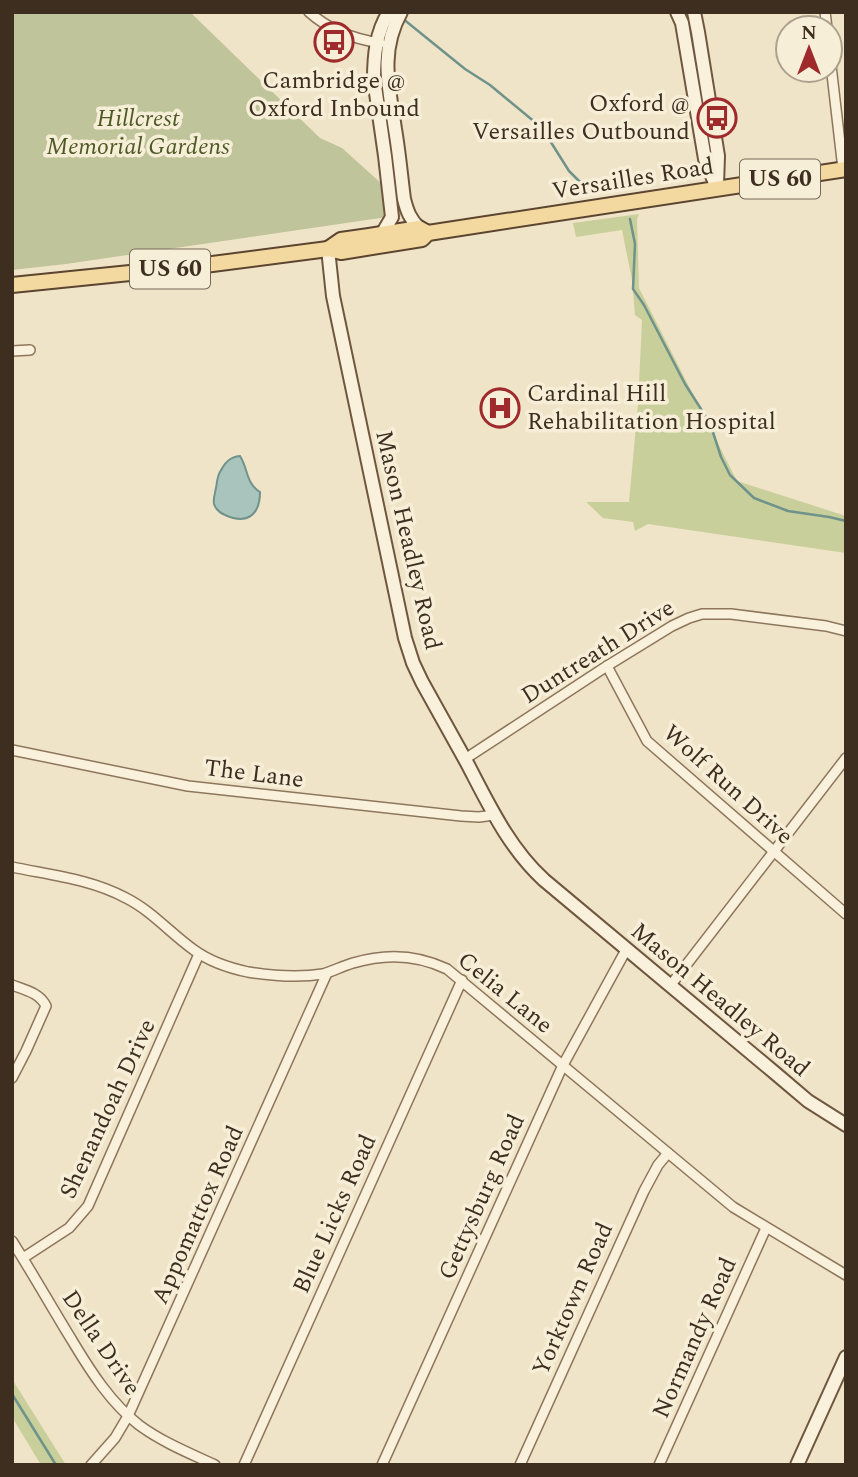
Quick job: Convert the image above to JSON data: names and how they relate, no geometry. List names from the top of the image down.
{
  "streets": {
    "main road": ["Versailles Road", "US 60", "Mason Headley Road"],
    "street": [
      "Duntreath Drive",
      "The Lane",
      "Wolf Run Drive",
      "Celia Lane",
      "Shenandoah Drive",
      "Gettysburg Road",
      "Blue Licks Road",
      "Appomattox Road",
      "Yorktown Road",
      "Normandy Road",
      "Della Drive"
    ]
  },
  "crossings": [
    ["Versailles Road", "Mason Headley Road"],
    ["Mason Headley Road", "Duntreath Drive"],
    ["Mason Headley Road", "The Lane"],
    ["Mason Headley Road", "Gettysburg Road"],
    ["Duntreath Drive", "Wolf Run Drive"],
    ["Celia Lane", "Shenandoah Drive"],
    ["Celia Lane", "Gettysburg Road"],
    ["Celia Lane", "Blue Licks Road"],
    ["Celia Lane", "Appomattox Road"],
    ["Celia Lane", "Yorktown Road"],
    ["Celia Lane", "Normandy Road"],
    ["Shenandoah Drive", "Della Drive"],
    ["Appomattox Road", "Della Drive"]
  ],
  "parks": ["Hillcrest Memorial Gardens"],
  "places": {
    "bus stop": ["Cambridge @ Oxford Inbound", "Oxford @ Versailles Outbound"],
    "hospital": ["Cardinal Hill Rehabilitation Hospital"]
  },
  "north": "top"
}
